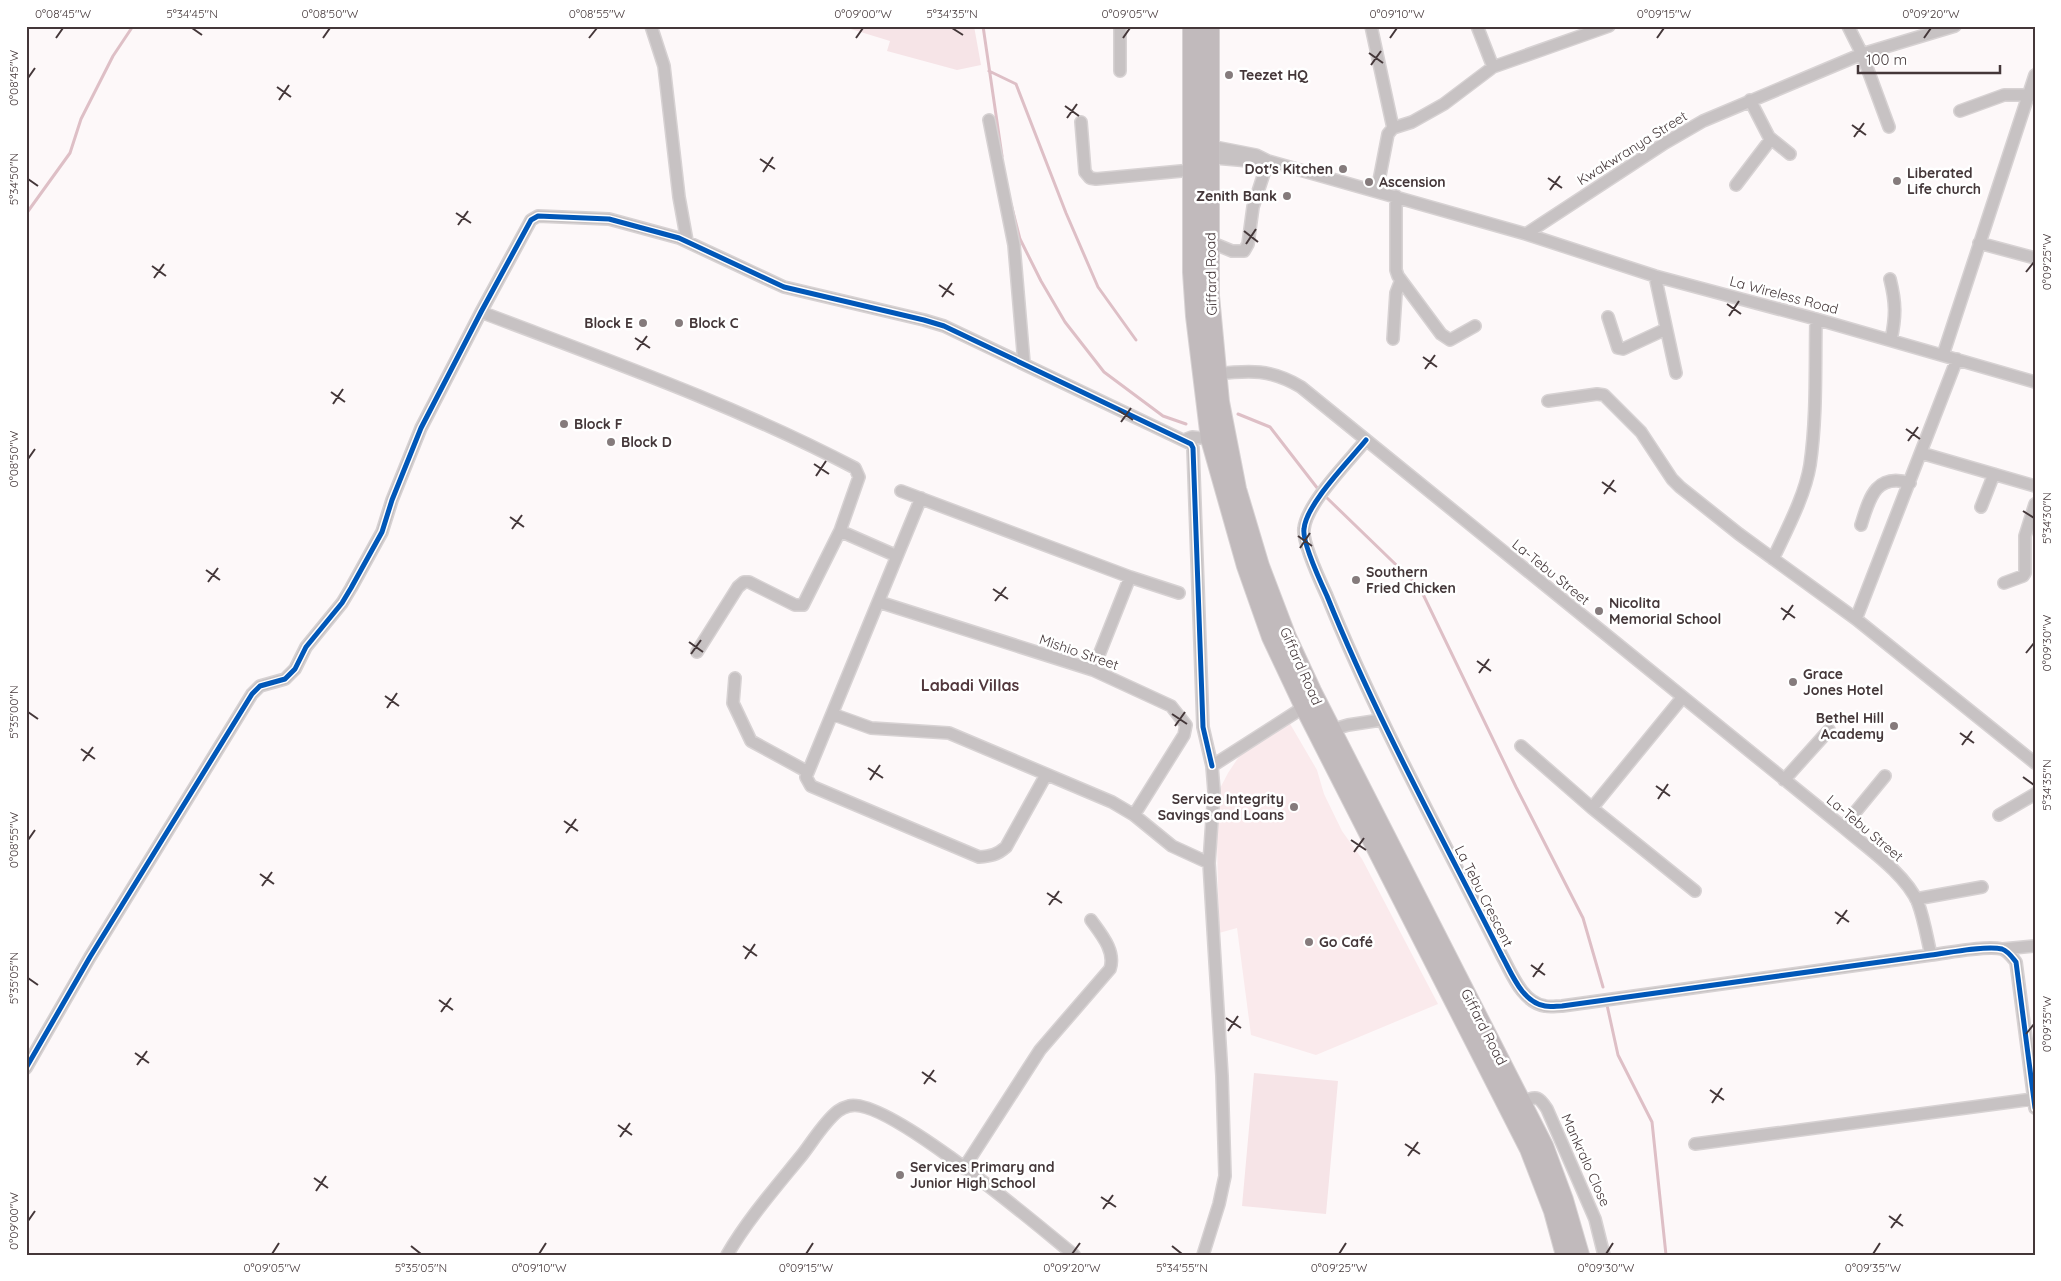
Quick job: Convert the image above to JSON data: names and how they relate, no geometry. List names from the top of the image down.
{
  "streets": {
    "main road": ["Giffard Road"],
    "street": [
      "Kwakwranya Street",
      "La Wireless Road",
      "La-Tebu Street",
      "Mishio Street",
      "La Tebu Crescent",
      "Mankralo Close"
    ]
  },
  "crossings": [
    ["Kwakwranya Street", "La Wireless Road"],
    ["Giffard Road", "La-Tebu Street"],
    ["Giffard Road", "Mankralo Close"],
    ["La-Tebu Street", "La Tebu Crescent"]
  ],
  "districts": ["Labadi Villas"],
  "places": [
    "Teezet HQ",
    "Dot's Kitchen",
    "Liberated Life church",
    "Ascension",
    "Zenith Bank",
    "Block E",
    "Block C",
    "Block F",
    "Block D",
    "Southern Fried Chicken",
    "Nicolita Memorial School",
    "Grace Jones Hotel",
    "Bethel Hill Academy",
    "Service Integrity Savings and Loans",
    "Go Café",
    "Services Primary and Junior High School"
  ],
  "scale_bar": "100 m",
  "coordinates": [
    "0°08'45\"W",
    "5°34'45\"N",
    "0°08'50\"W",
    "0°08'55\"W",
    "0°09'00\"W",
    "5°34'35\"N",
    "0°09'05\"W",
    "0°09'10\"W",
    "0°09'15\"W",
    "0°09'20\"W",
    "5°34'50\"N",
    "0°09'25\"W",
    "5°34'30\"N",
    "0°09'30\"W",
    "5°35'00\"N",
    "5°35'05\"N",
    "0°09'35\"W",
    "5°34'55\"N"
  ]
}
